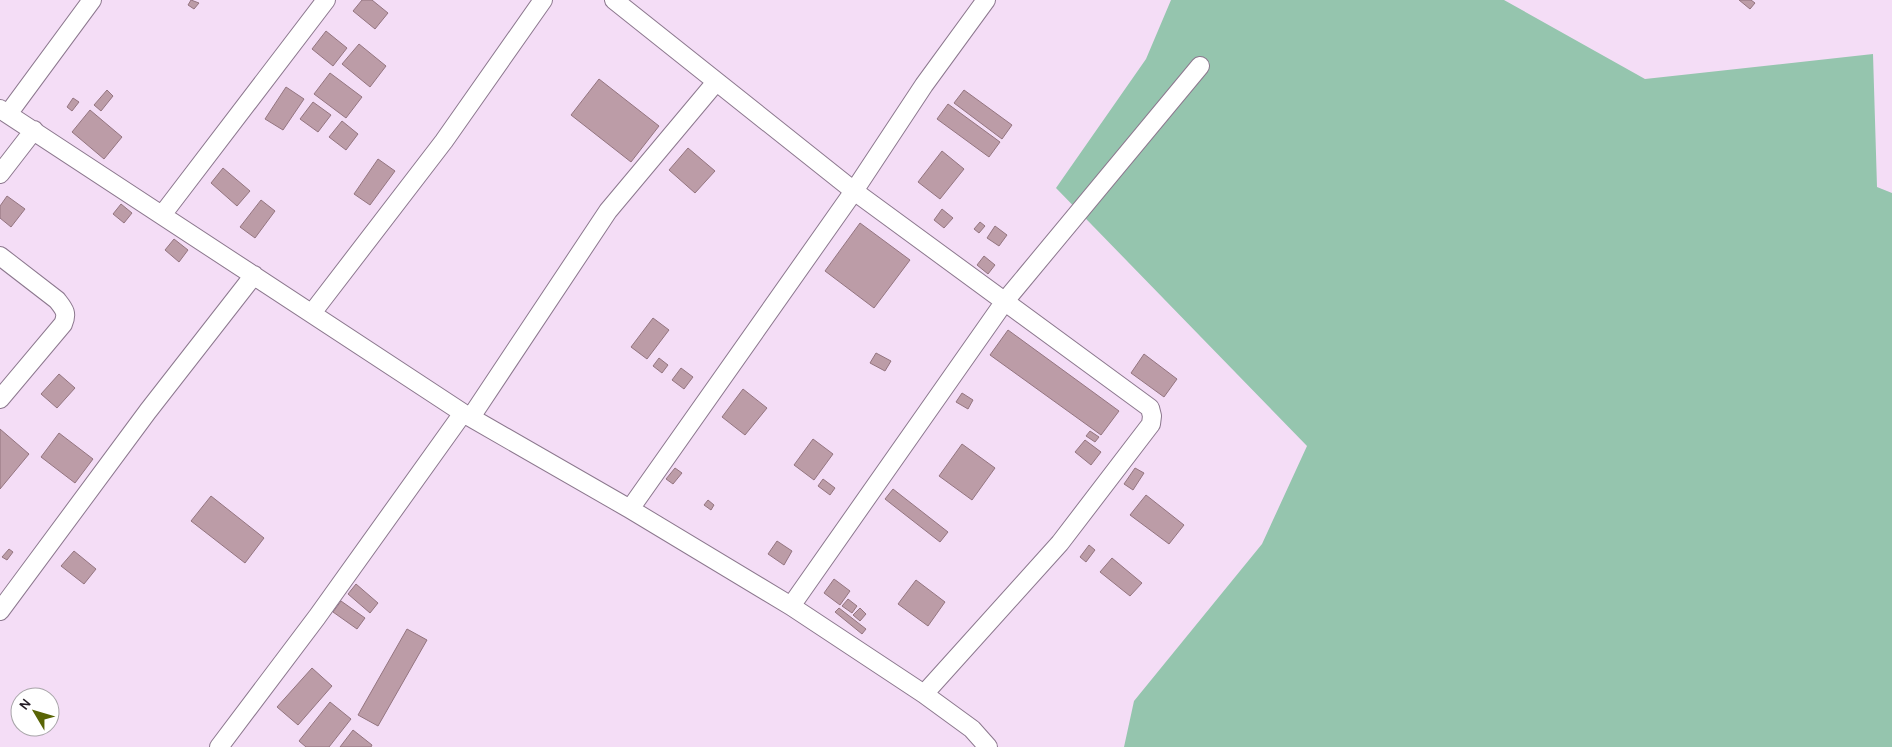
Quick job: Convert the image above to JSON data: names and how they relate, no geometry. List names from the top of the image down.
{
  "north": "top left"
}
